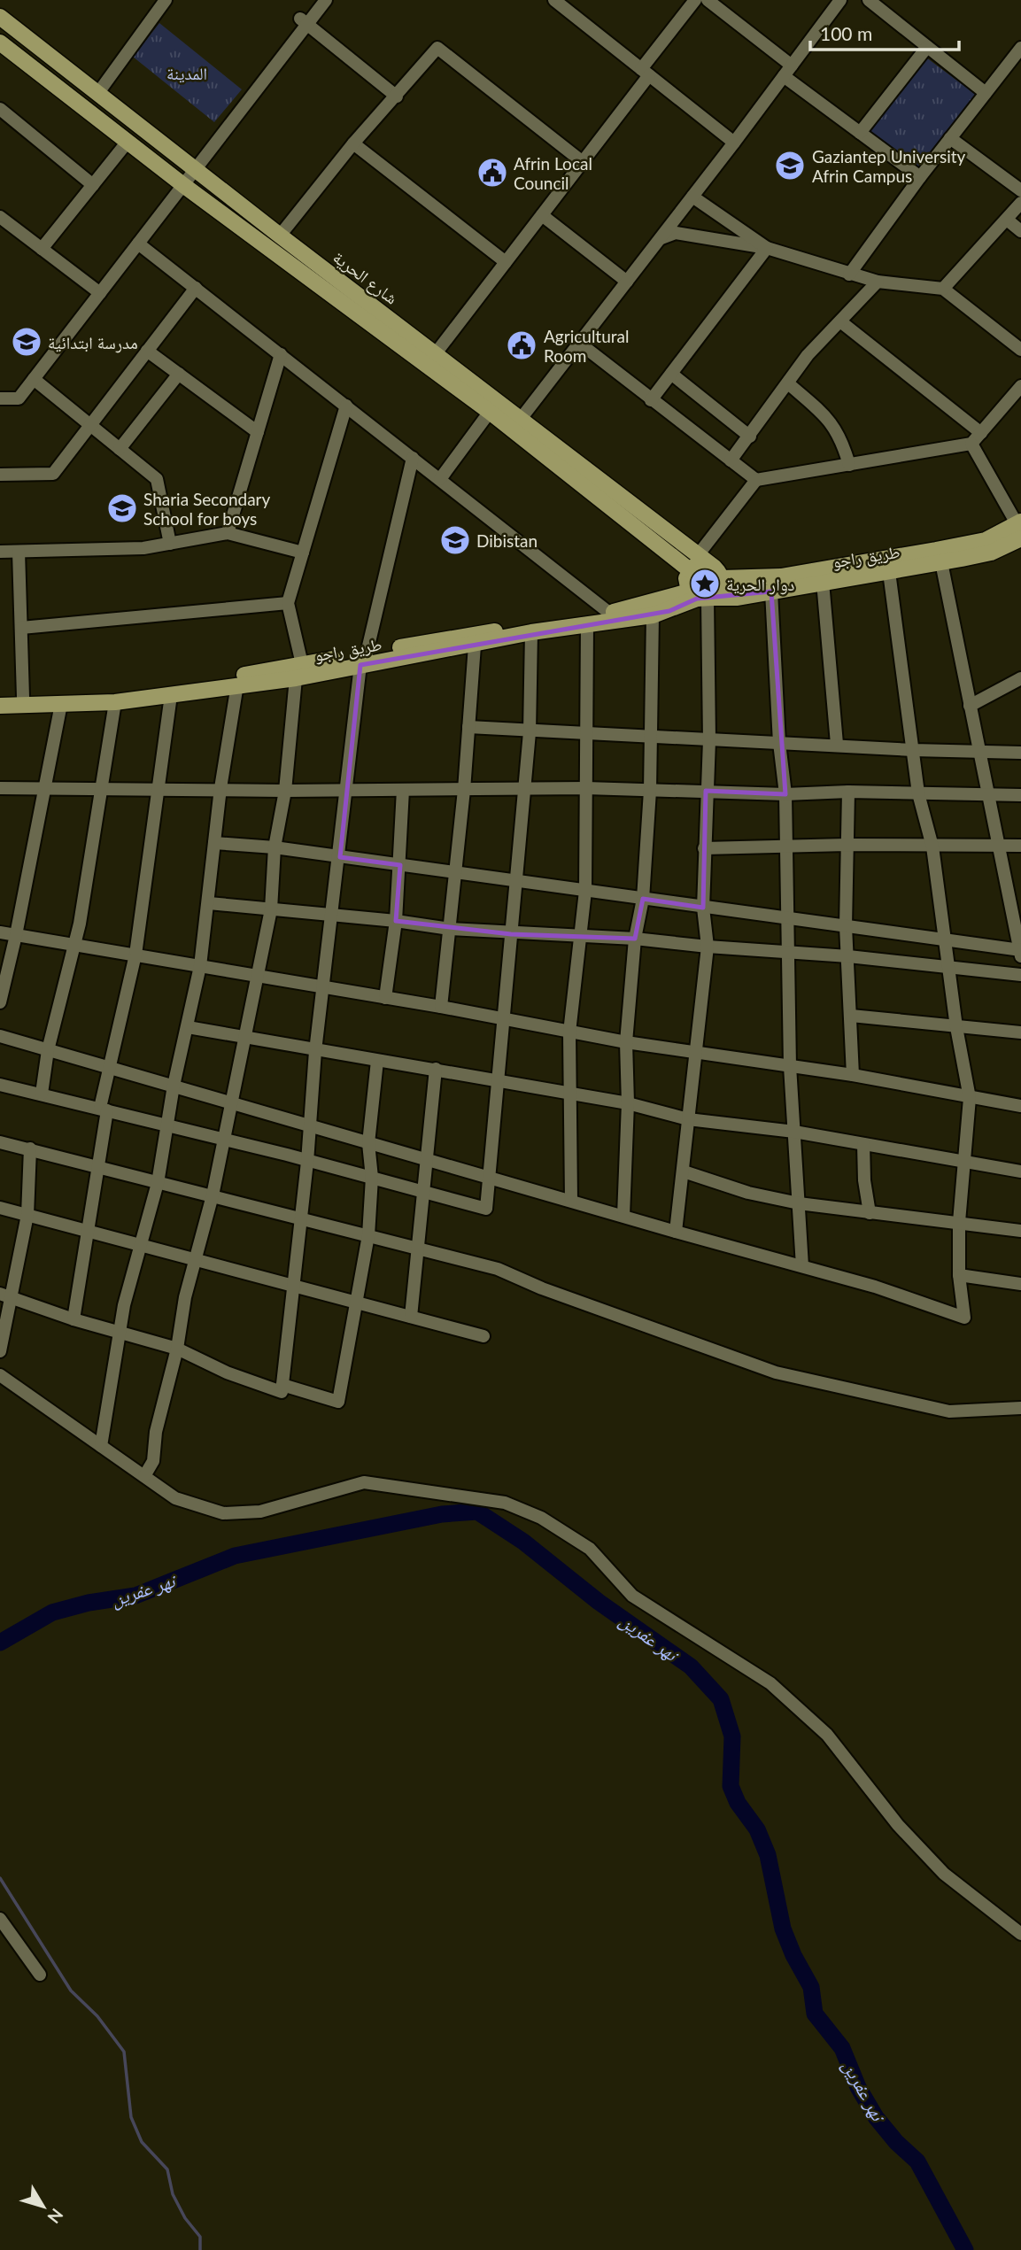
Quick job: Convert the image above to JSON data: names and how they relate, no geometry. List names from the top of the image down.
{
  "streets": {
    "main road": ["شارع الحرية", "طريق راجو"]
  },
  "crossings": [
    ["شارع الحرية", "طريق راجو"]
  ],
  "water": ["نهر عفرين"],
  "parks": ["المدينة"],
  "places": {
    "school or university": [
      "Gaziantep University Afrin Campus",
      "مدرسة ابتدائية",
      "Sharia Secondary School for boys",
      "Dibistan"
    ],
    "public building": ["Afrin Local Council", "Agricultural Room"],
    "place": ["دوار الحرية"]
  },
  "scale_bar": "100 m",
  "north": "bottom right"
}
